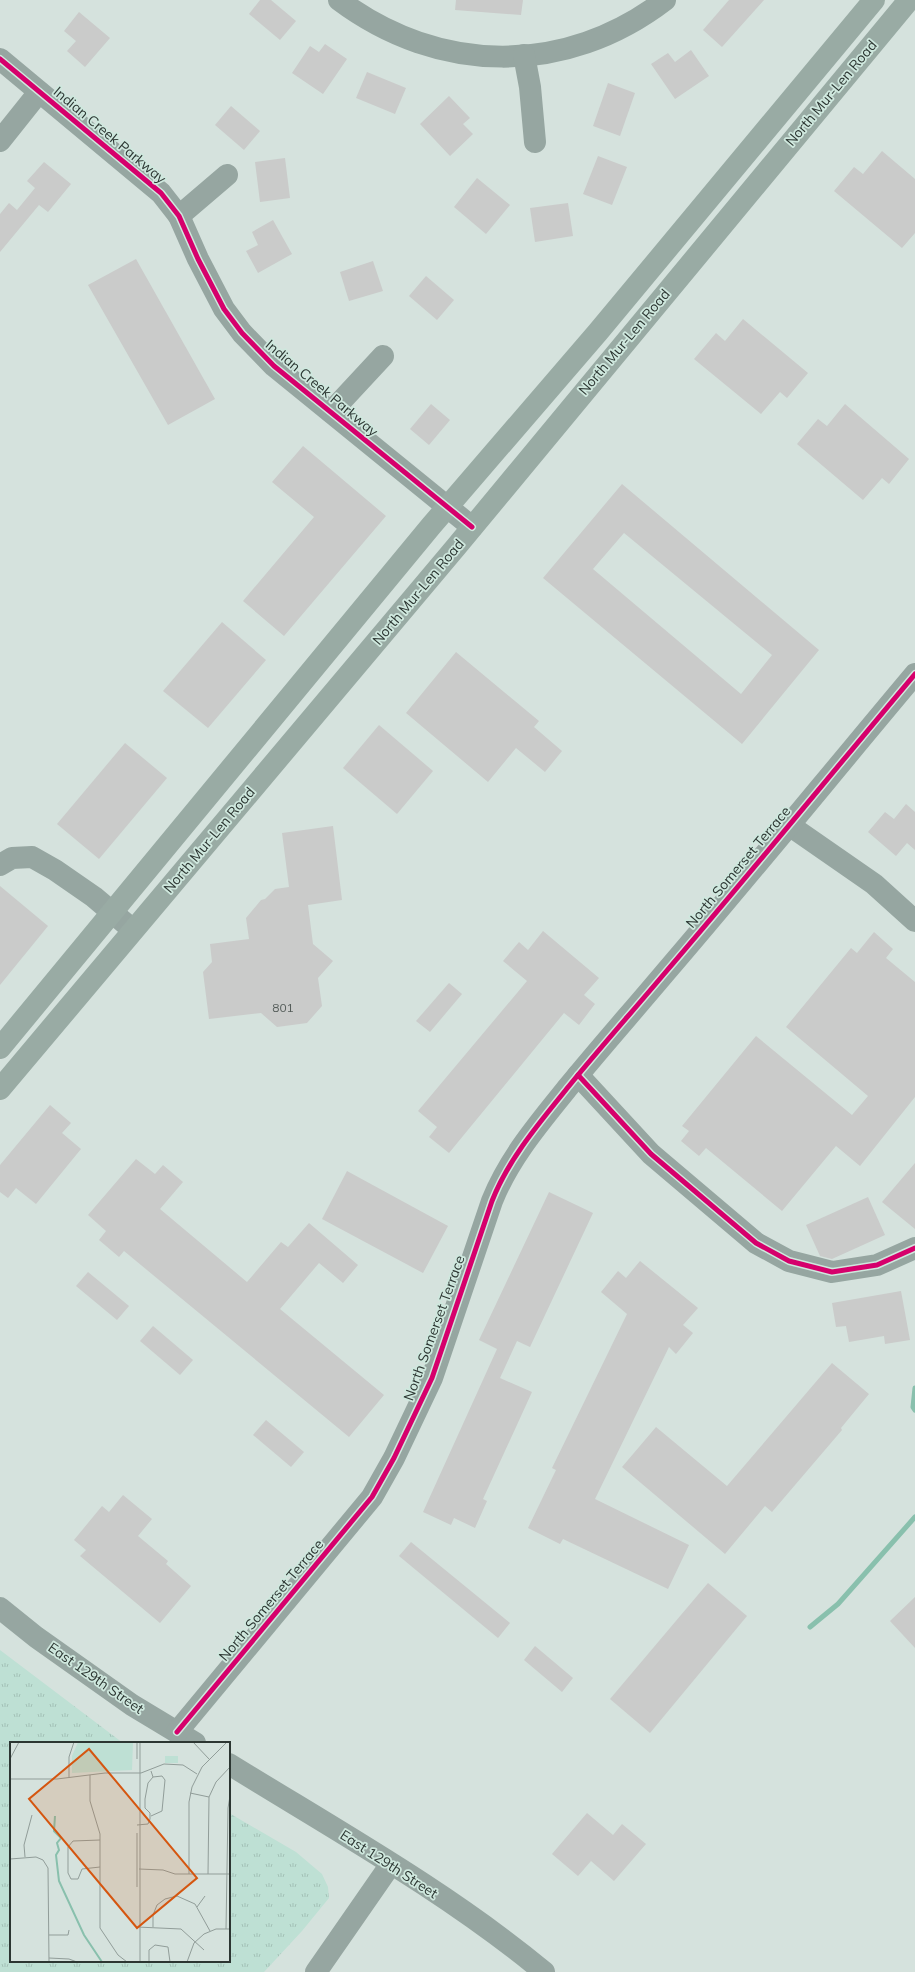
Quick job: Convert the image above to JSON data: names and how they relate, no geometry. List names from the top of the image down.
{
  "streets": {
    "main road": ["North Mur-Len Road"],
    "street": ["Indian Creek Parkway", "North Somerset Terrace", "East 129th Street"]
  },
  "crossings": [
    ["North Mur-Len Road", "Indian Creek Parkway"],
    ["North Somerset Terrace", "East 129th Street"]
  ],
  "house_numbers": ["801"]
}
